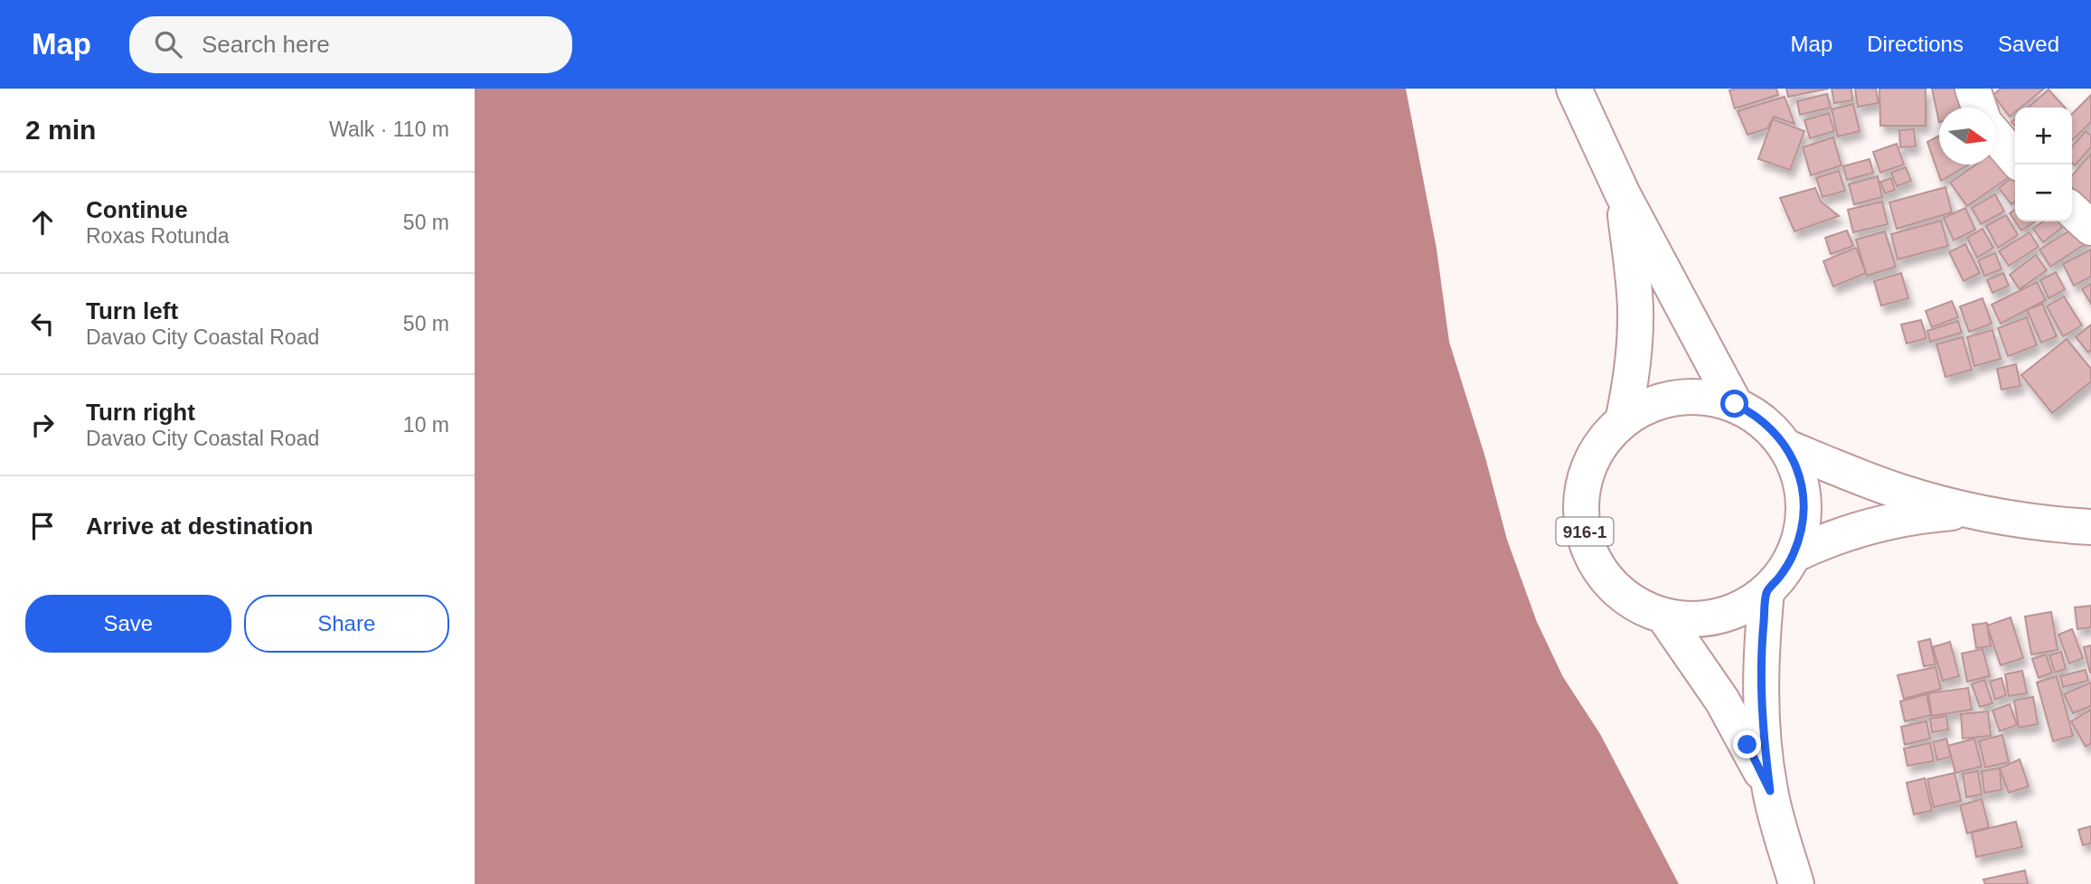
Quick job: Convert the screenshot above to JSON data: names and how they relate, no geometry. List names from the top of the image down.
{
  "streets": {
    "main road": ["916-1"]
  },
  "north": "right",
  "page": {
    "header": "Map",
    "search": "Search here",
    "nav": ["Map", "Directions", "Saved"],
    "heading": ["2 min", "Walk · 110 m"],
    "map_buttons": ["+", "−"],
    "list": [
      ["Continue", "Roxas Rotunda", "50 m"],
      ["Turn left", "Davao City Coastal Road", "50 m"],
      ["Turn right", "Davao City Coastal Road", "10 m"],
      "Arrive at destination"
    ],
    "buttons": ["Save", "Share"]
  }
}
